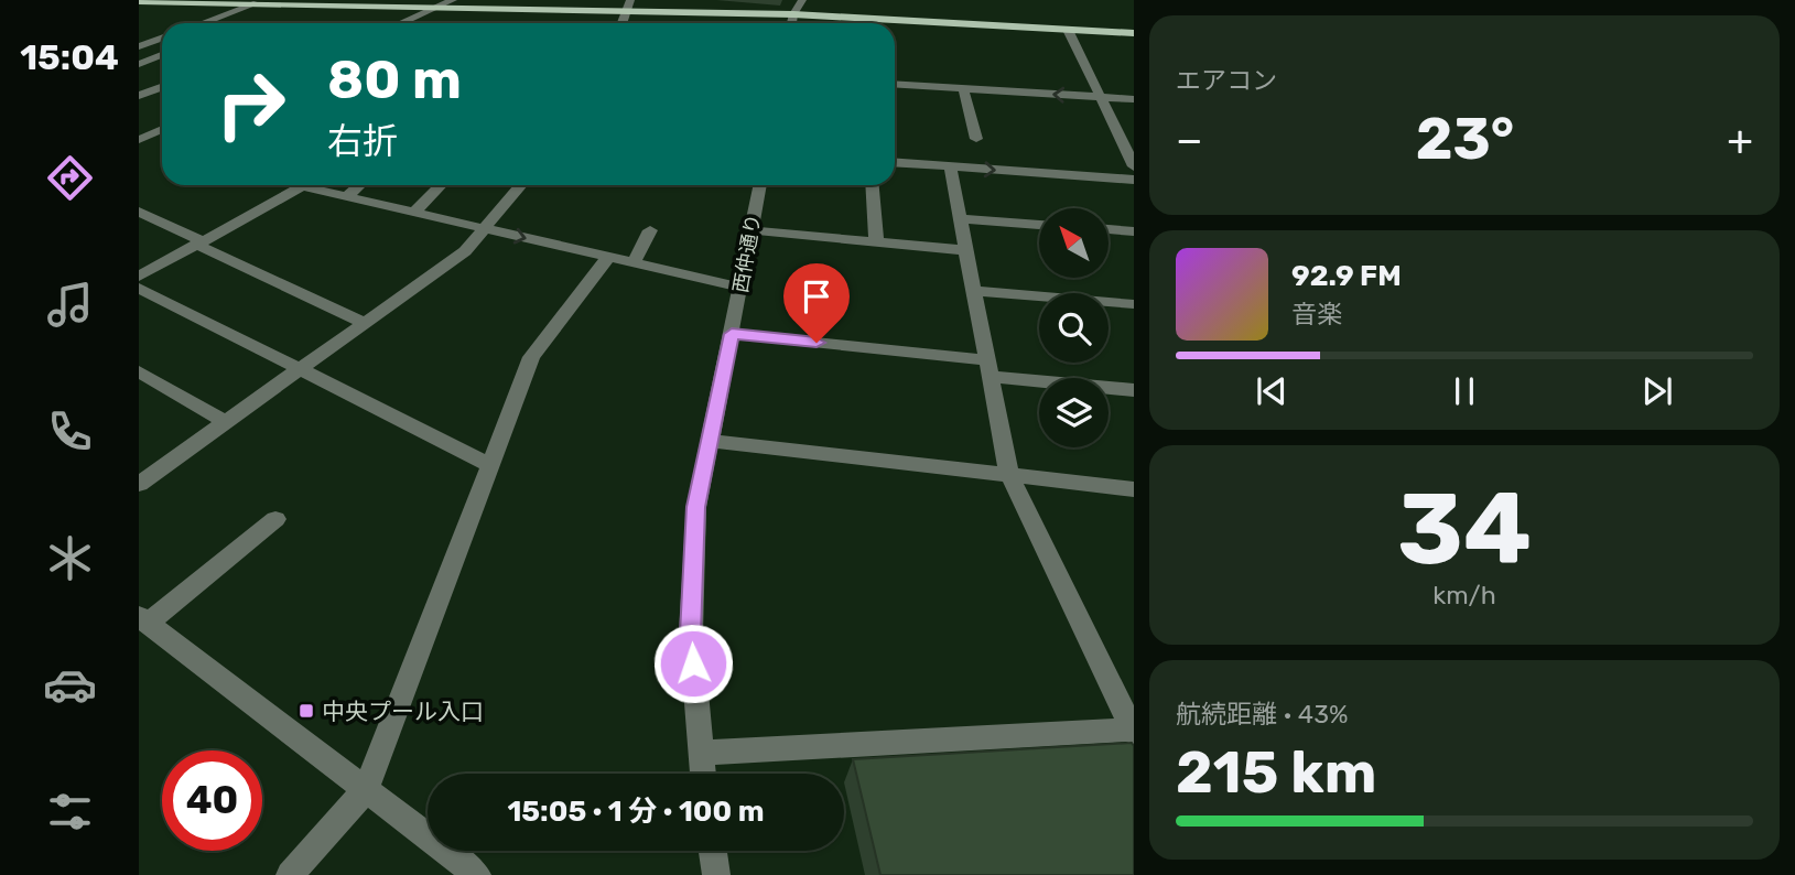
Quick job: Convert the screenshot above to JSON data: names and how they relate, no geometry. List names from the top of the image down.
{
  "streets": {
    "street": ["西仲通り"]
  },
  "places": {
    "transit": ["中央プール入口"]
  },
  "north": "top left",
  "page": {
    "tabs": "15:04",
    "tile": [
      "エアコン",
      ["34", "km/h"],
      ["航続距離 · 43%", "215 km"]
    ],
    "turn": ["80 m", "右折"],
    "heat": ["−", "23°", "+"],
    "song": ["92.9 FM", "音楽"],
    "limit": "40",
    "trip": "15:05 · 1 分 · 100 m"
  }
}
